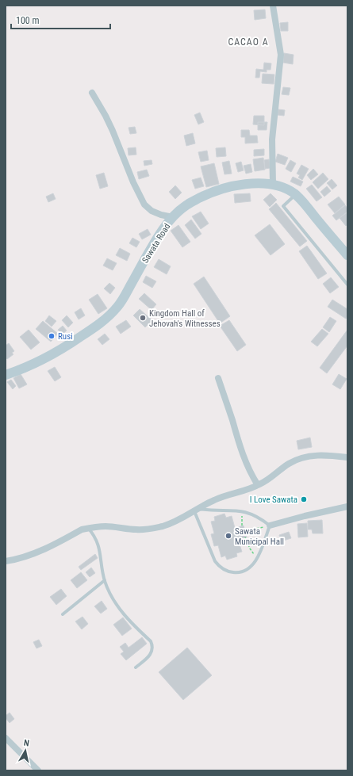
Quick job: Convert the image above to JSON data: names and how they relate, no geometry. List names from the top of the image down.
{
  "streets": {
    "main road": ["Sawata Road"]
  },
  "districts": ["CACAO A"],
  "places": [
    "Kingdom Hall of Jehovah's Witnesses",
    "Rusi",
    "I Love Sawata",
    "Sawata Municipal Hall"
  ],
  "scale_bar": "100 m",
  "north": "top"
}
